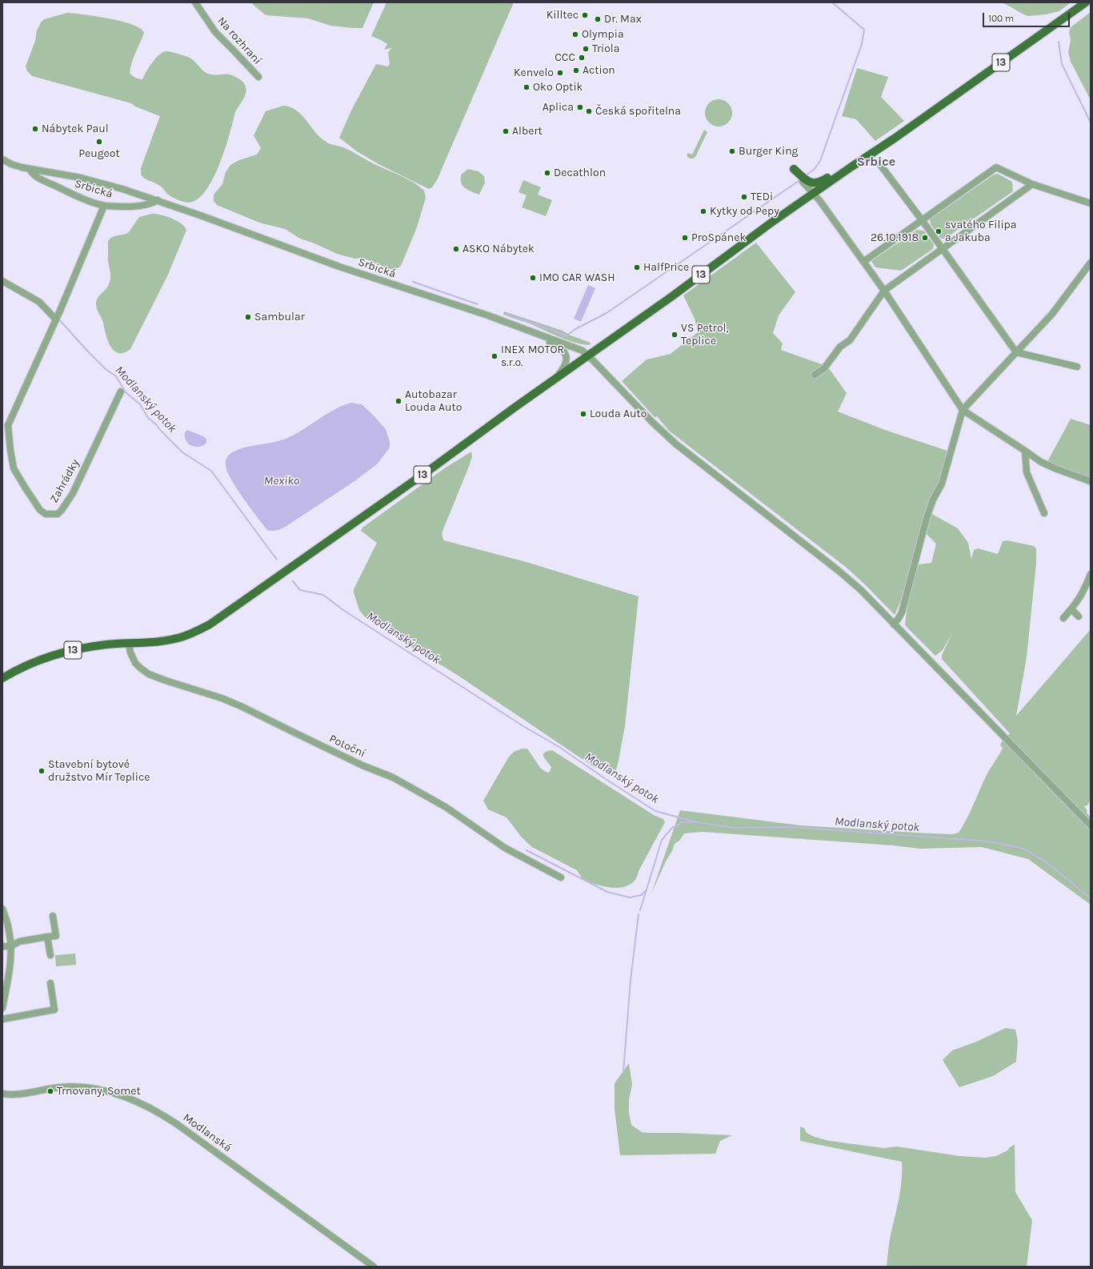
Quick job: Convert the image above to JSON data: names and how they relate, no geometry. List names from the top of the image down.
{
  "streets": {
    "main road": ["13"],
    "street": [
      "Na rozhraní",
      "Srbická",
      "Zahrádky",
      "Potoční",
      "Modlanská"
    ]
  },
  "crossings": [
    ["13", "Srbická"],
    ["13", "Potoční"],
    ["Srbická", "Zahrádky"]
  ],
  "districts": ["Srbice"],
  "water": ["Modlanský potok", "Mexiko"],
  "places": [
    "Killtec",
    "Dr. Max",
    "Olympia",
    "Triola",
    "CCC",
    "Action",
    "Kenvelo",
    "Oko Optik",
    "Aplica",
    "Česká spořitelna",
    "Nábytek Paul",
    "Albert",
    "Peugeot",
    "Burger King",
    "Decathlon",
    "TEDi",
    "Kytky od Pepy",
    "svatého Filipa a Jakuba",
    "ProSpánek",
    "26.10.1918",
    "ASKO Nábytek",
    "HalfPrice",
    "IMO CAR WASH",
    "Sambular",
    "VS Petrol, Teplice",
    "INEX MOTOR s.r.o.",
    "Autobazar Louda Auto",
    "Louda Auto",
    "Stavební bytové družstvo Mír Teplice",
    "Trnovany, Somet"
  ],
  "scale_bar": "100 m"
}
